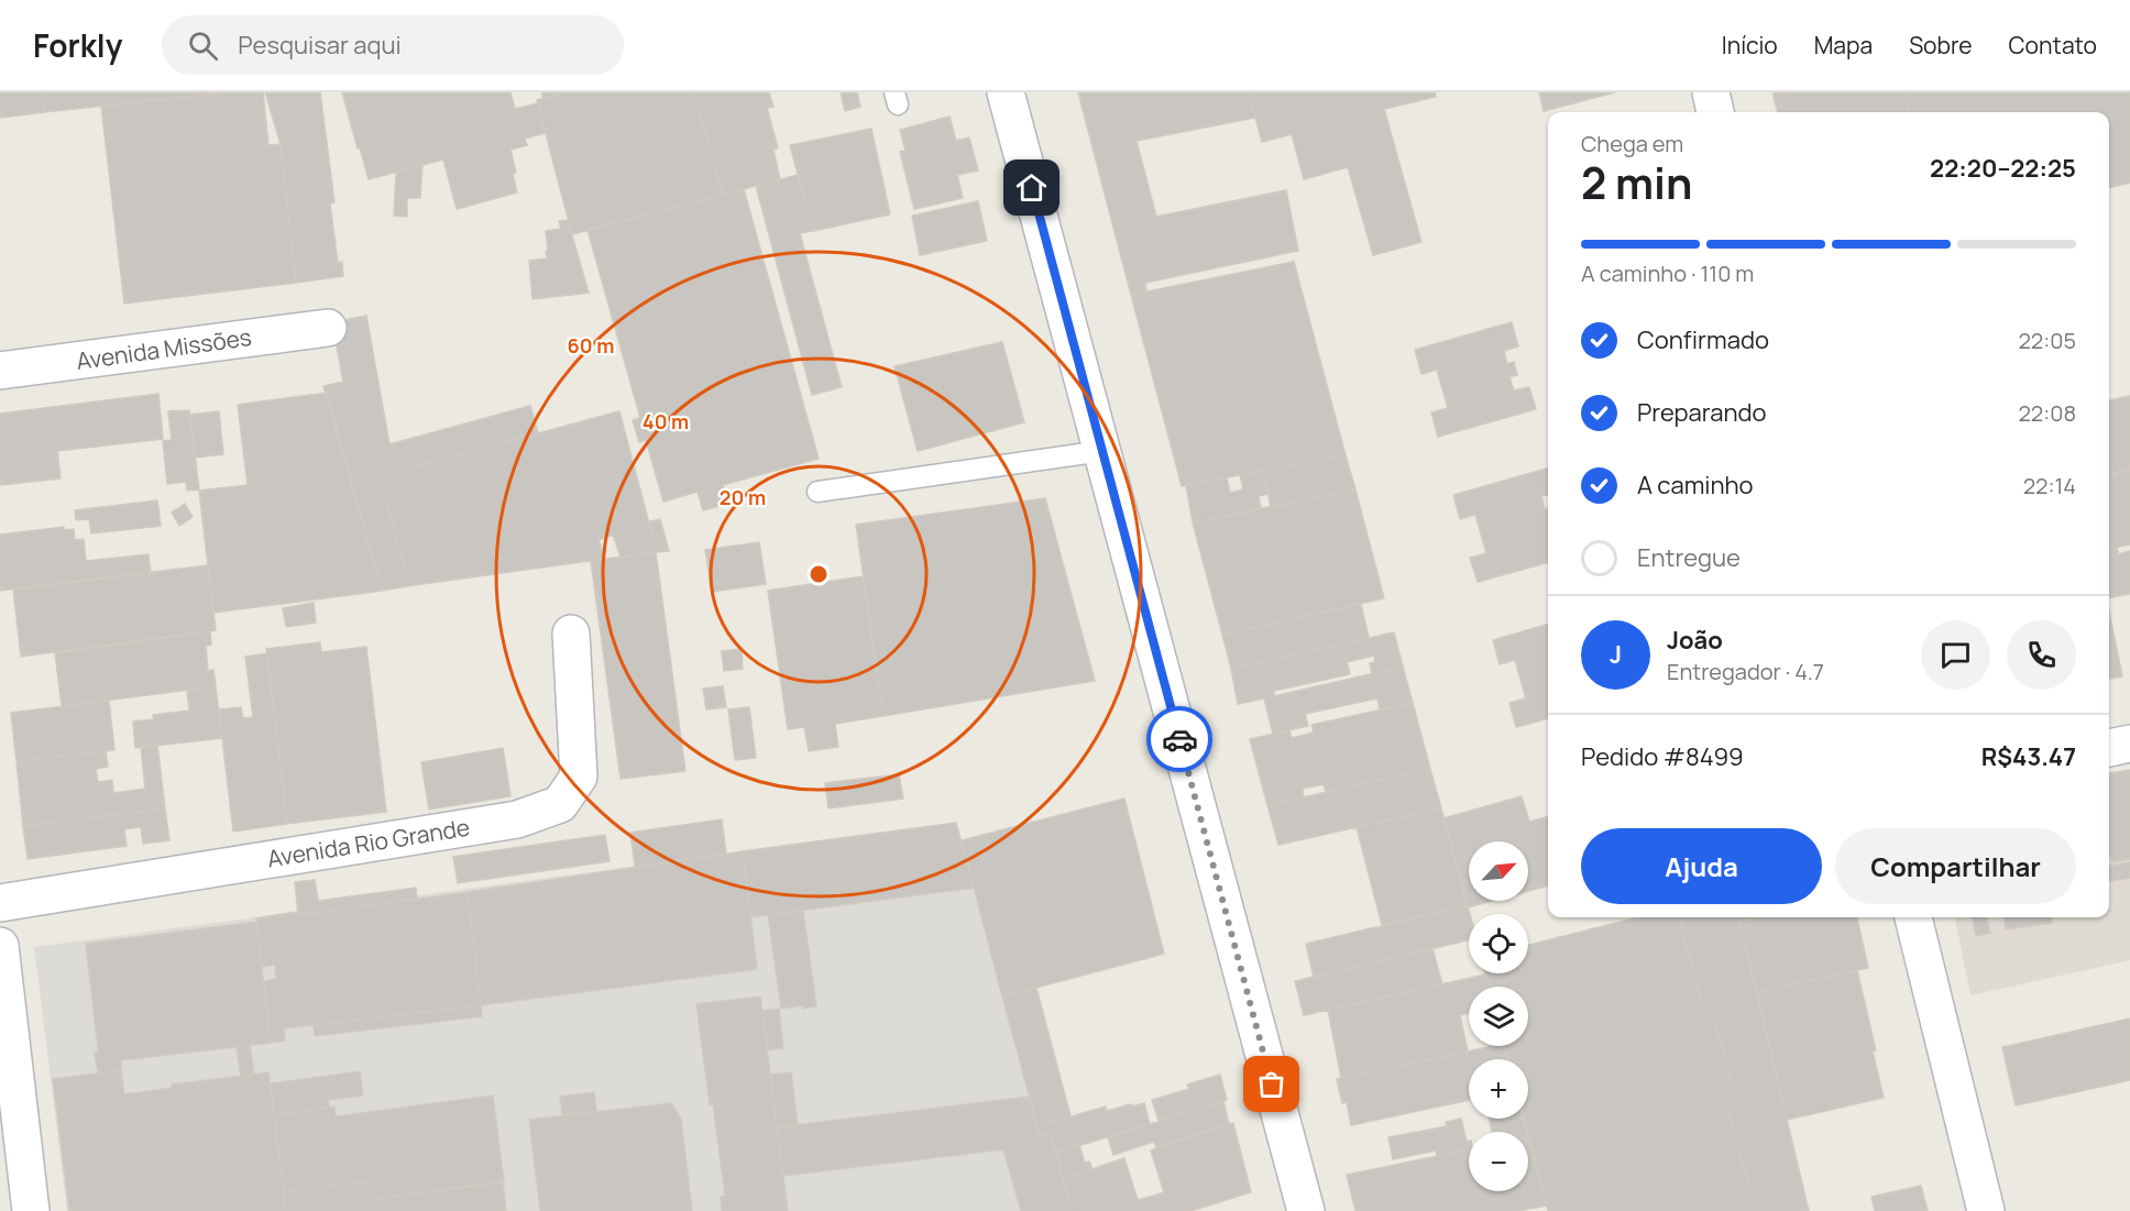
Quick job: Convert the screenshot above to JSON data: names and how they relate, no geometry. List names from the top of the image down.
{
  "streets": {
    "street": ["Avenida Missões", "Avenida Rio Grande"]
  },
  "north": "top right",
  "page": {
    "header": "Forkly",
    "search": "Pesquisar aqui",
    "nav": [
      "Início",
      "Mapa",
      "Sobre",
      "Contato"
    ],
    "heading": ["2 min", "Chega em", "22:20–22:25"],
    "panel": [
      "João",
      "Entregador · 4.7",
      "Pedido #8499",
      "R$43.47"
    ],
    "bar": "A caminho · 110 m",
    "list": [
      ["Confirmado", "22:05"],
      ["Preparando", "22:08"],
      ["A caminho", "22:14"],
      "Entregue"
    ],
    "round": "J",
    "buttons": ["Ajuda", "Compartilhar"],
    "map_buttons": ["+", "−"]
  },
  "rings": ["60 m", "40 m", "20 m"]
}
